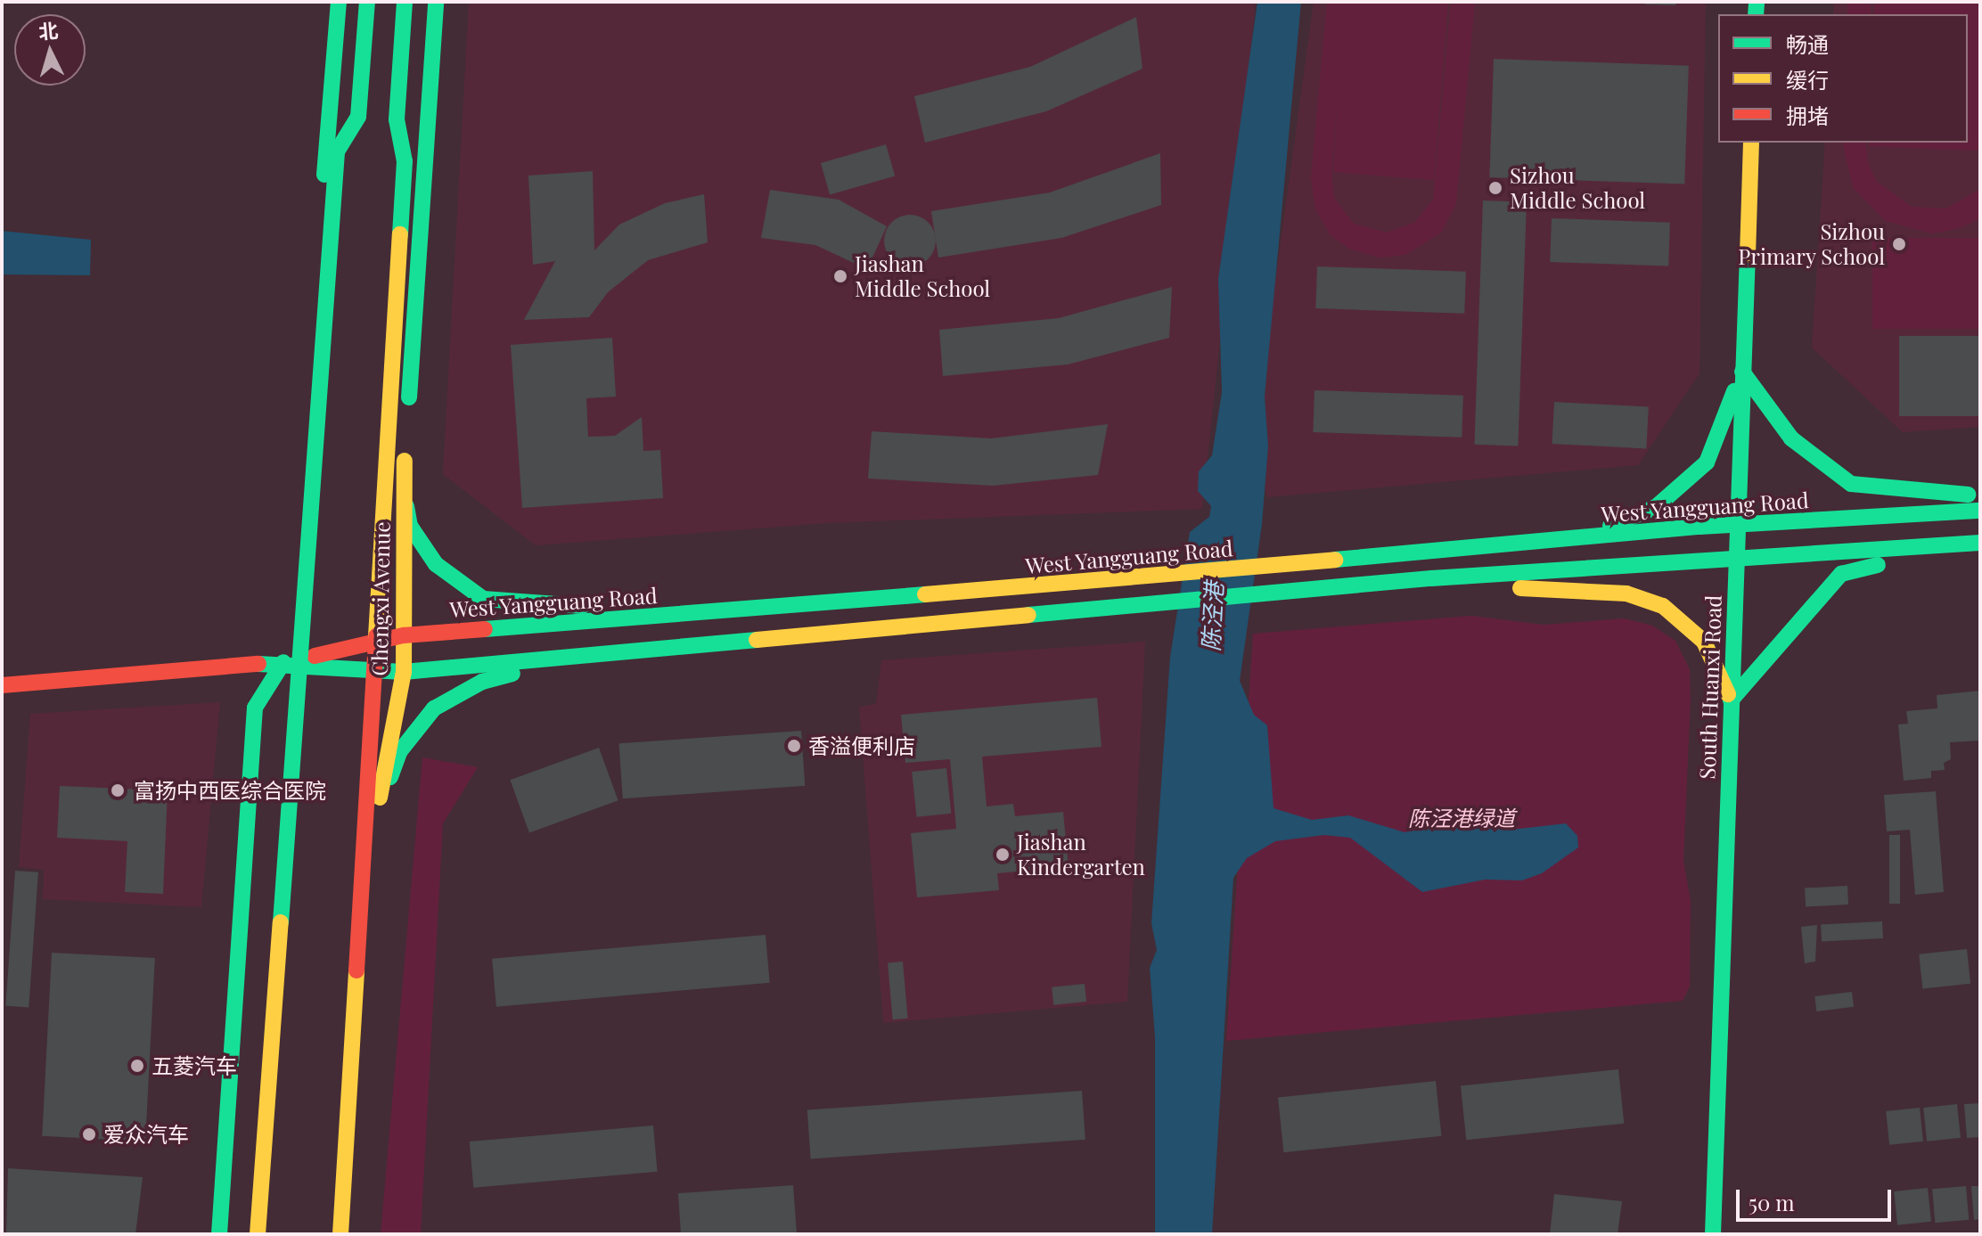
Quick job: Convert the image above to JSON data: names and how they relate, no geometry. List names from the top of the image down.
{
  "streets": {
    "main road": ["West Yangguang Road", "Chengxi Avenue", "South Huanxi Road"]
  },
  "crossings": [
    ["West Yangguang Road", "Chengxi Avenue"],
    ["West Yangguang Road", "South Huanxi Road"]
  ],
  "water": ["陈泾港"],
  "parks": ["陈泾港绿道"],
  "places": [
    "Sizhou Middle School",
    "Sizhou Primary School",
    "Jiashan Middle School",
    "香溢便利店",
    "富扬中西医综合医院",
    "Jiashan Kindergarten",
    "五菱汽车",
    "爱众汽车"
  ],
  "legend": ["畅通", "缓行", "拥堵"],
  "scale_bar": "50 m",
  "north": "top"
}
